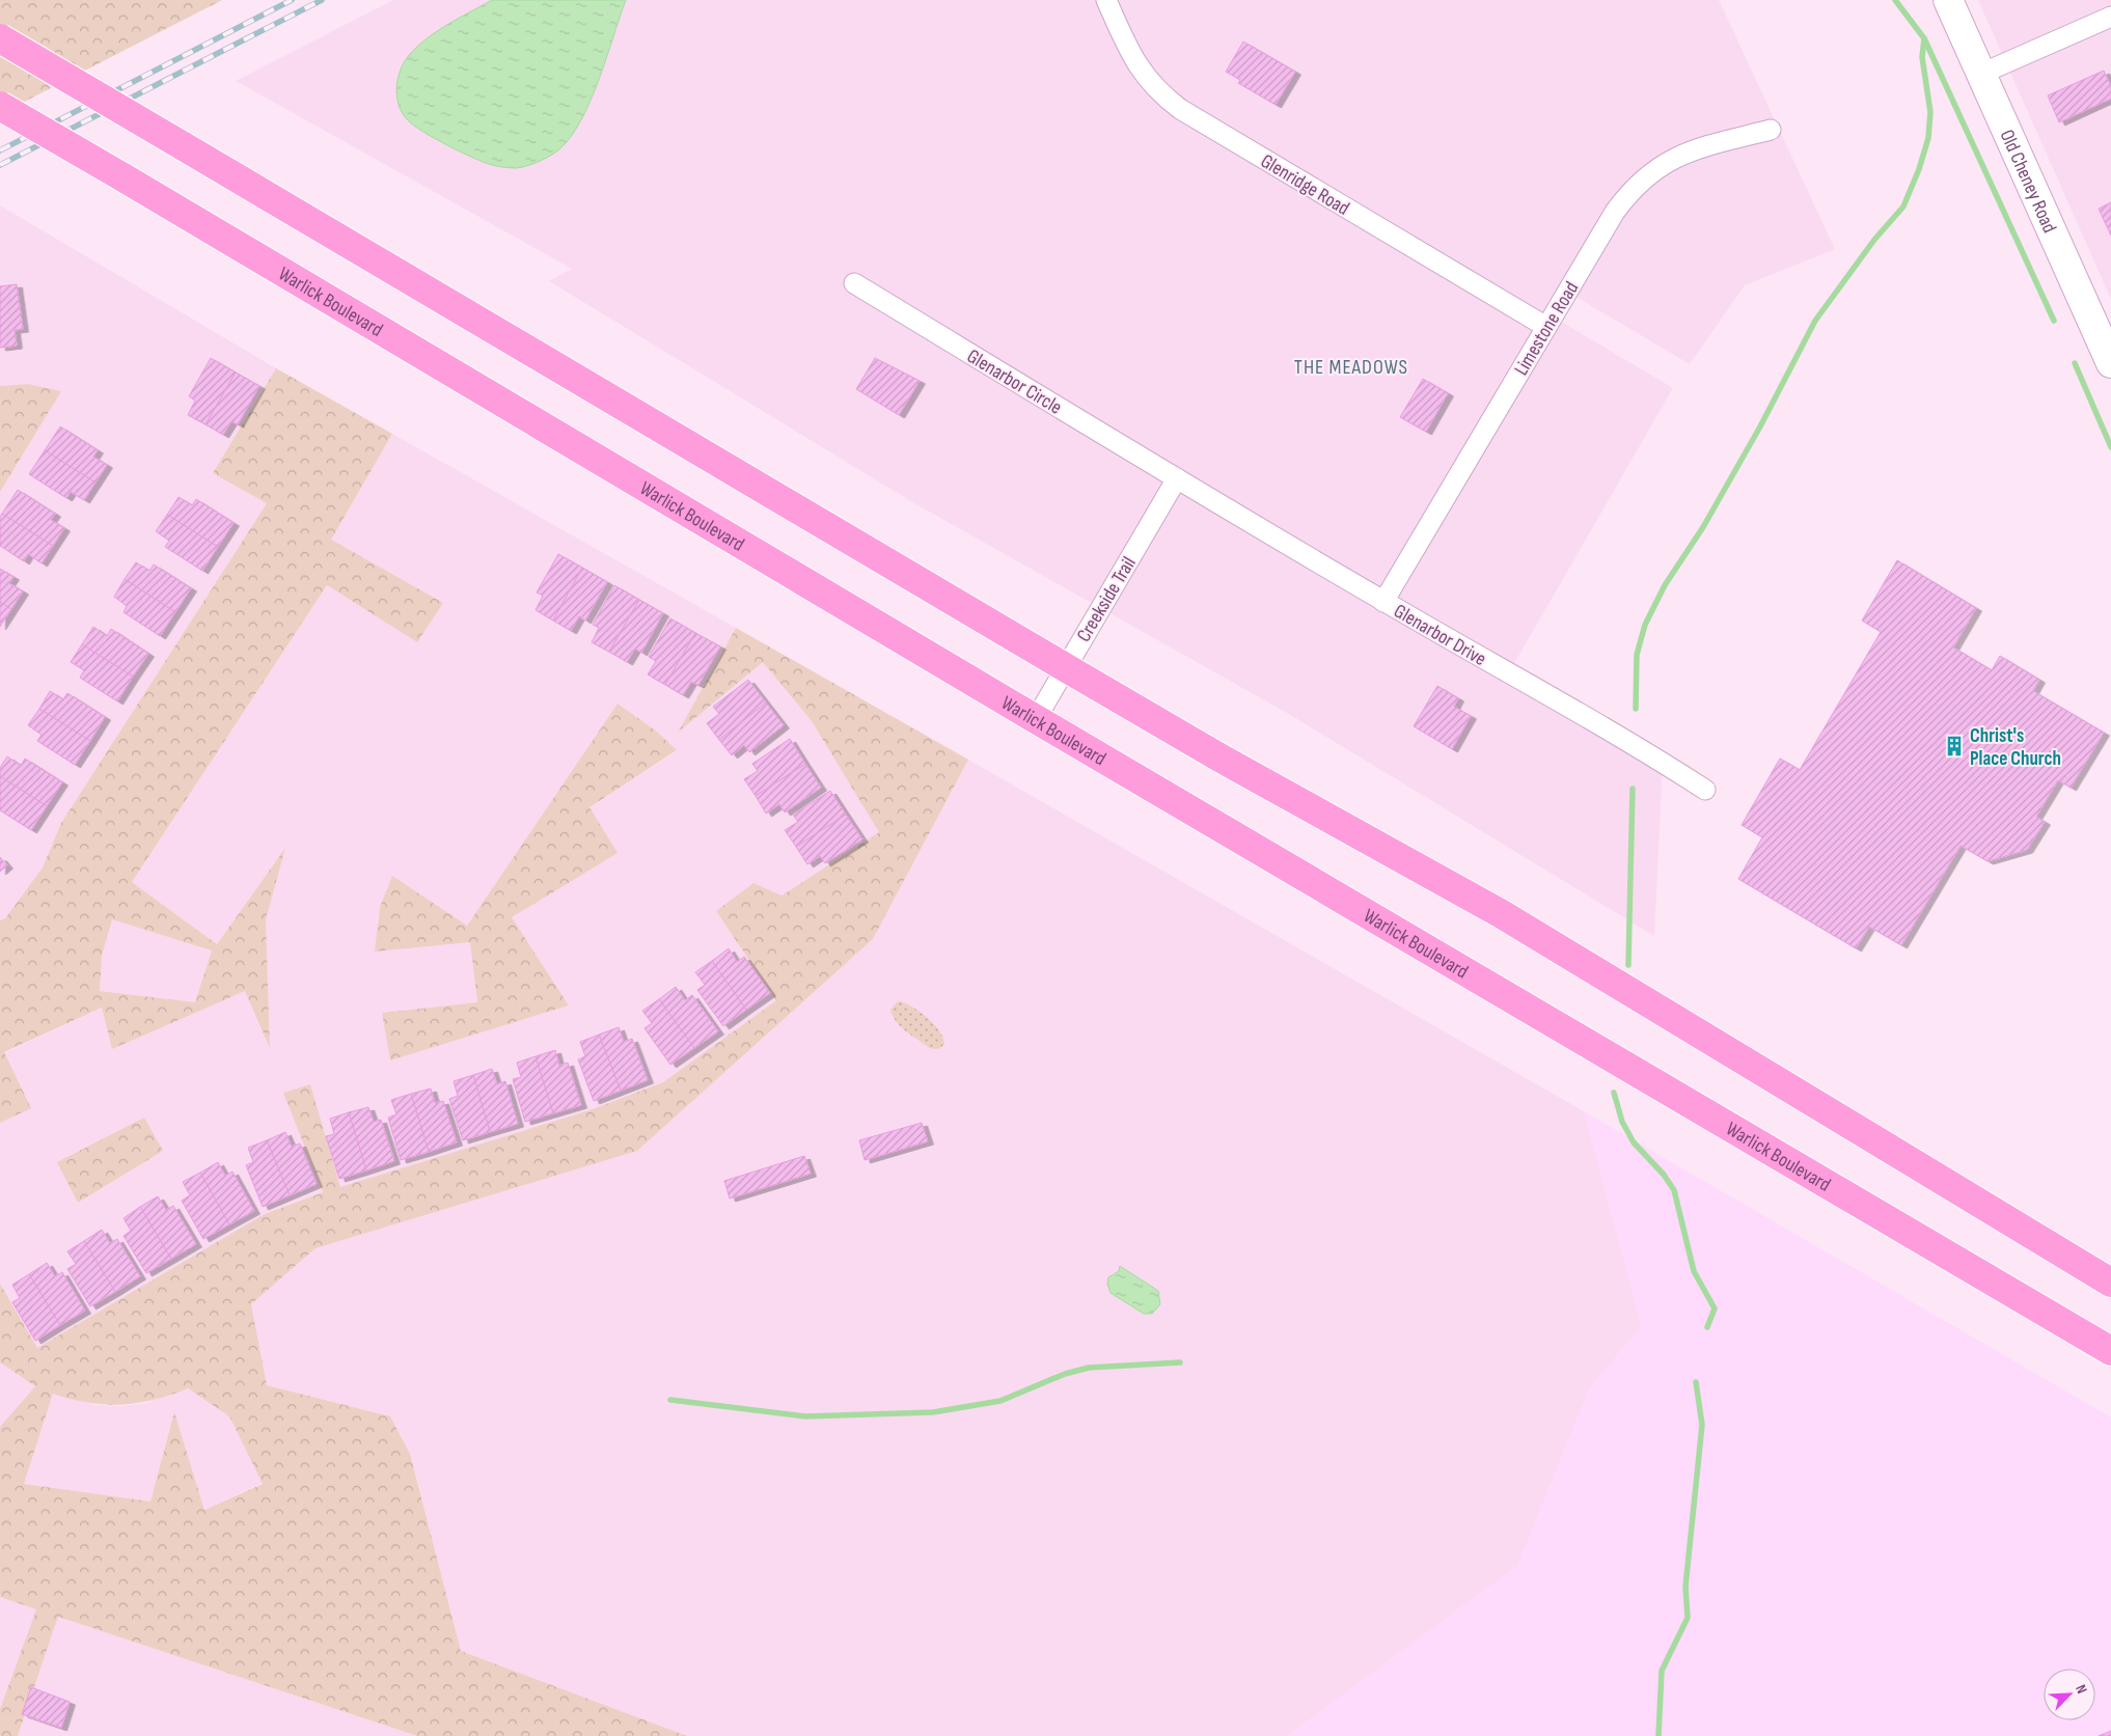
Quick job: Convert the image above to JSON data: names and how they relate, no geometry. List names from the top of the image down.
{
  "streets": {
    "main road": ["Warlick Boulevard"],
    "street": [
      "Old Cheney Road",
      "Glenridge Road",
      "Limestone Road",
      "Glenarbor Circle",
      "Creekside Trail",
      "Glenarbor Drive"
    ]
  },
  "crossings": [
    ["Glenridge Road", "Limestone Road"],
    ["Warlick Boulevard", "Creekside Trail"],
    ["Limestone Road", "Glenarbor Drive"],
    ["Glenarbor Circle", "Creekside Trail"],
    ["Glenarbor Circle", "Glenarbor Drive"],
    ["Creekside Trail", "Glenarbor Drive"]
  ],
  "districts": ["THE MEADOWS"],
  "places": {
    "building": ["Christ's Place Church"]
  },
  "north": "top right"
}
